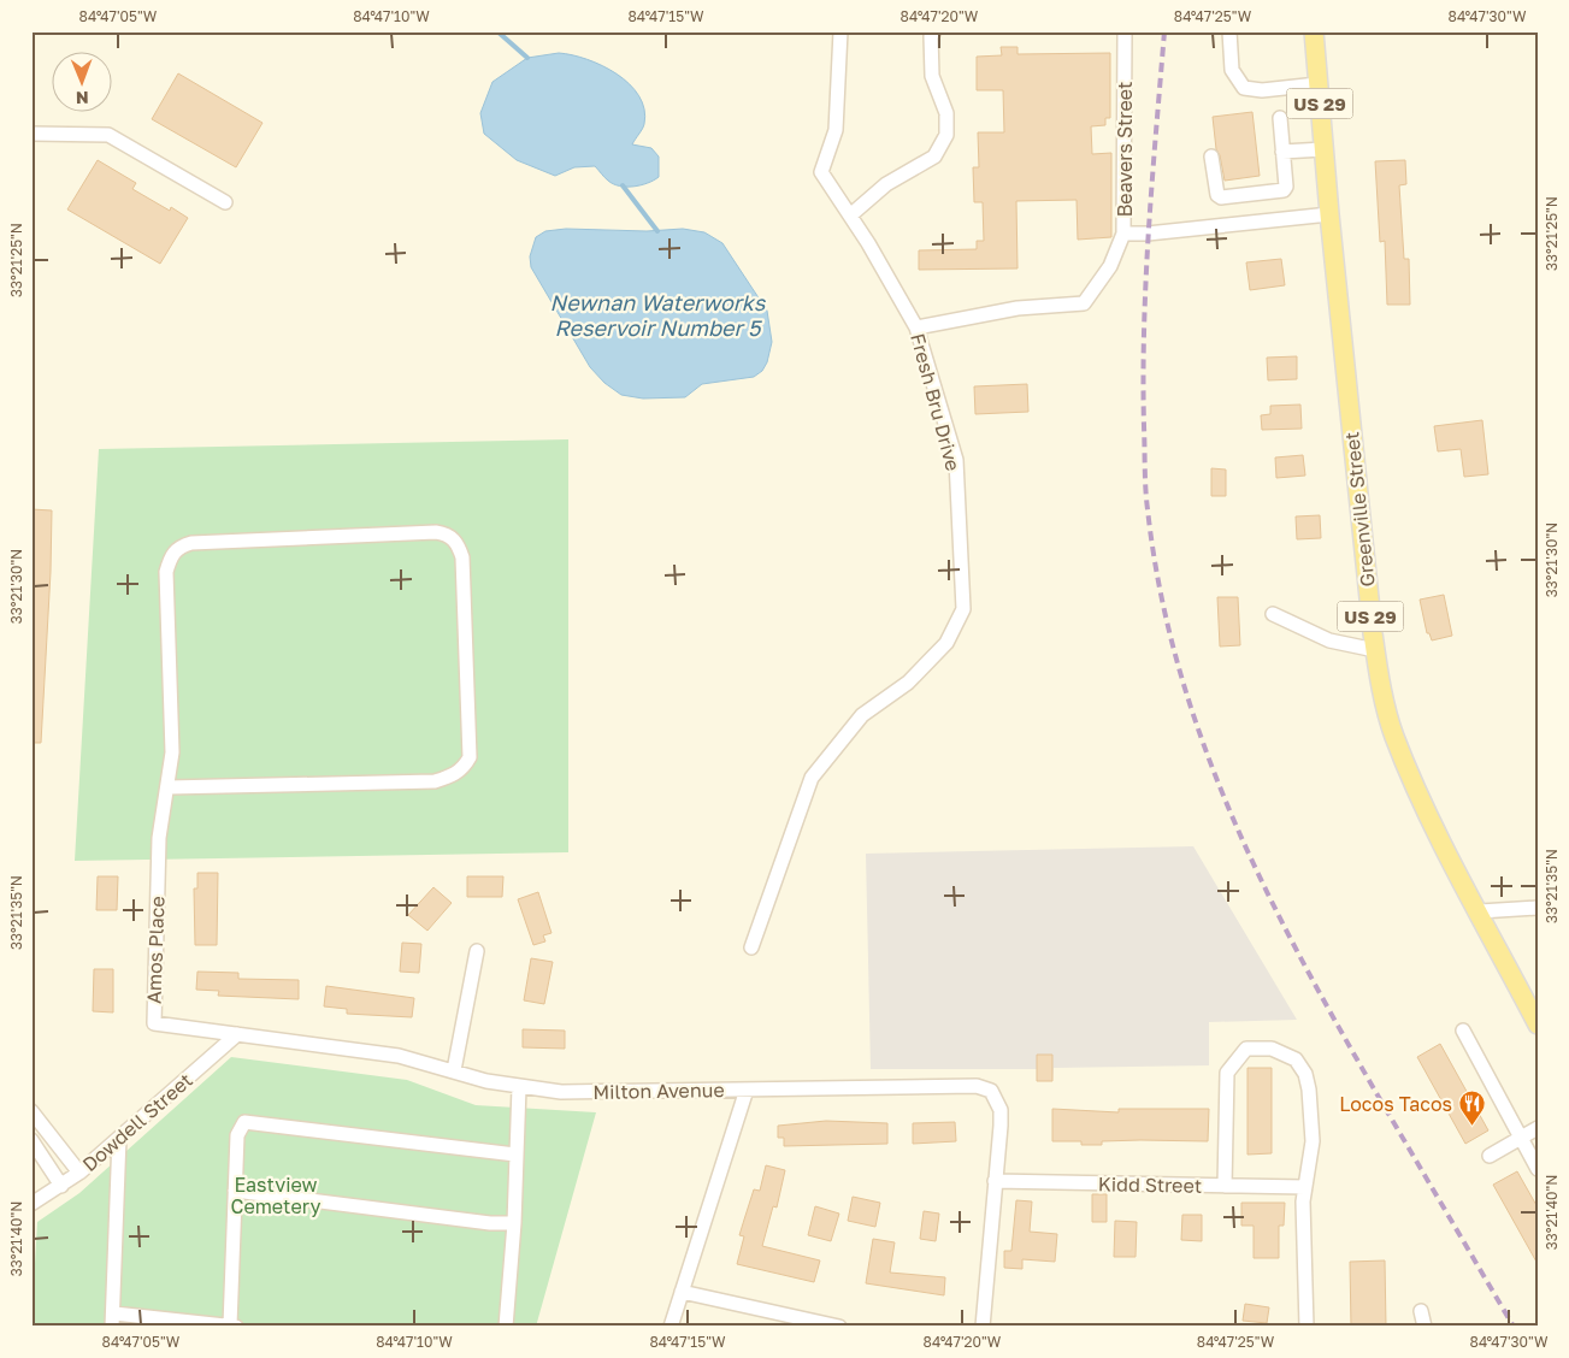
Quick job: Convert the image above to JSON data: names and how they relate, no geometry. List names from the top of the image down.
{
  "streets": {
    "main road": ["US 29", "Greenville Street"],
    "street": [
      "Beavers Street",
      "Fresh Bru Drive",
      "Amos Place",
      "Milton Avenue",
      "Dowdell Street",
      "Kidd Street"
    ]
  },
  "crossings": [
    ["Beavers Street", "Greenville Street"],
    ["Amos Place", "Milton Avenue"],
    ["Amos Place", "Dowdell Street"],
    ["Milton Avenue", "Dowdell Street"],
    ["Milton Avenue", "Kidd Street"]
  ],
  "water": ["Newnan Waterworks Reservoir Number 5"],
  "parks": ["Eastview Cemetery"],
  "places": {
    "restaurant": ["Locos Tacos"]
  },
  "north": "bottom",
  "coordinates": [
    "84°47'05\"W",
    "84°47'10\"W",
    "84°47'15\"W",
    "84°47'20\"W",
    "84°47'25\"W",
    "84°47'30\"W",
    "33°21'25\"N",
    "33°21'30\"N",
    "33°21'35\"N",
    "33°21'40\"N"
  ]
}
